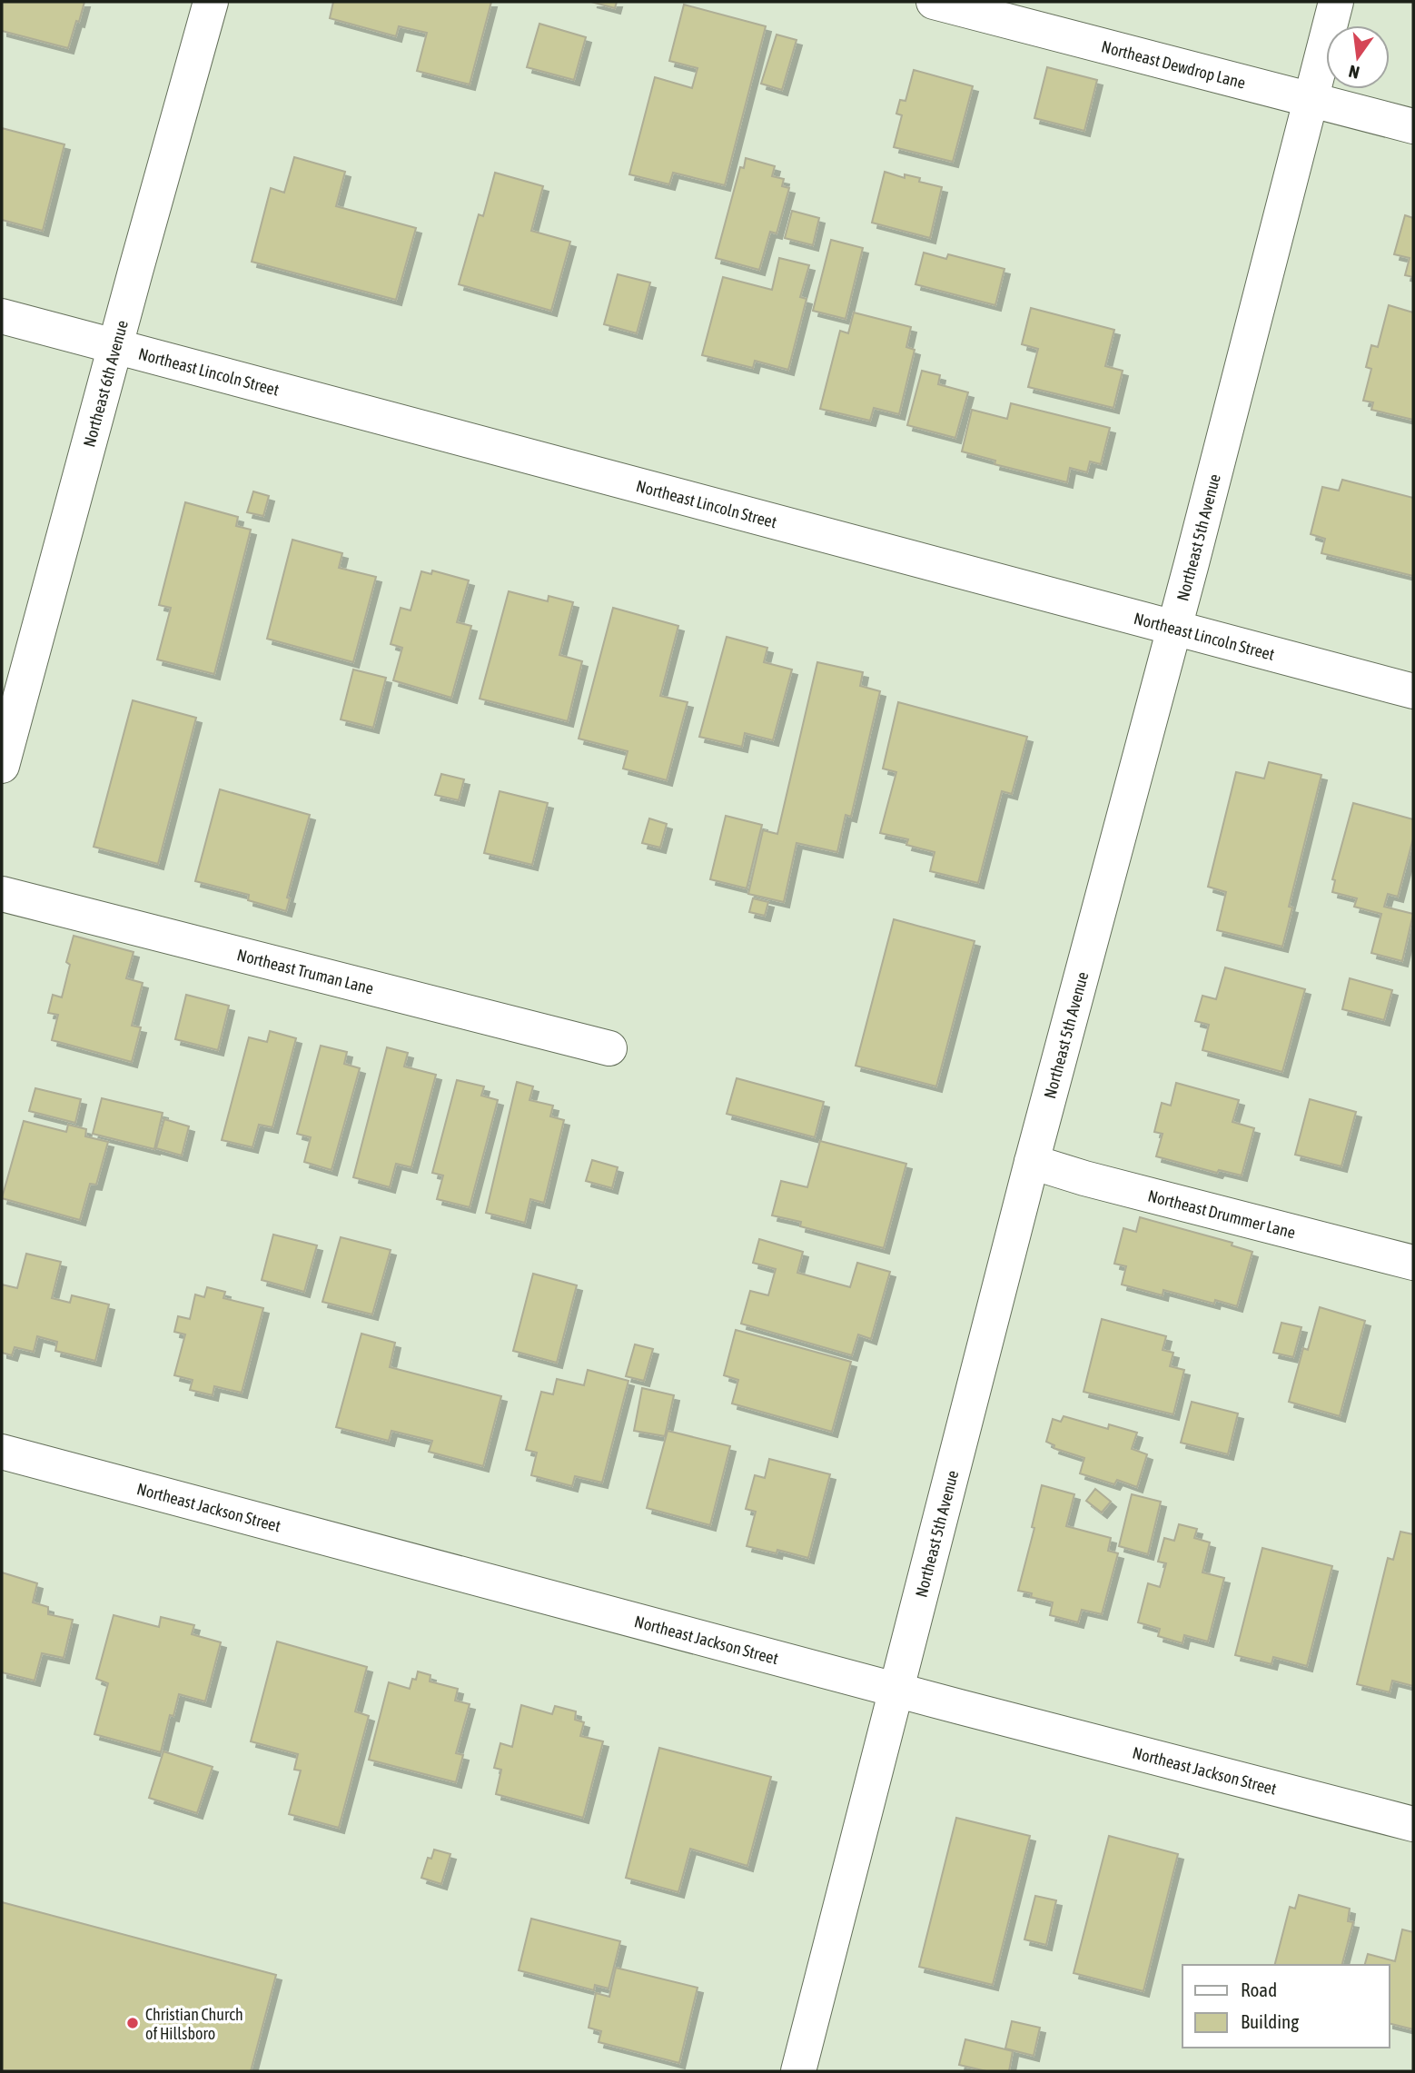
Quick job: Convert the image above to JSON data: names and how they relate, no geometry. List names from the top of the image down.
{
  "streets": {
    "street": [
      "Northeast Dewdrop Lane",
      "Northeast Lincoln Street",
      "Northeast 6th Avenue",
      "Northeast 5th Avenue",
      "Northeast Truman Lane",
      "Northeast Drummer Lane",
      "Northeast Jackson Street"
    ]
  },
  "crossings": [
    ["Northeast Dewdrop Lane", "Northeast 5th Avenue"],
    ["Northeast Lincoln Street", "Northeast 6th Avenue"],
    ["Northeast Lincoln Street", "Northeast 5th Avenue"],
    ["Northeast 5th Avenue", "Northeast Drummer Lane"],
    ["Northeast 5th Avenue", "Northeast Jackson Street"]
  ],
  "places": ["Christian Church of Hillsboro"],
  "legend": ["Road", "Building"],
  "north": "bottom"
}
